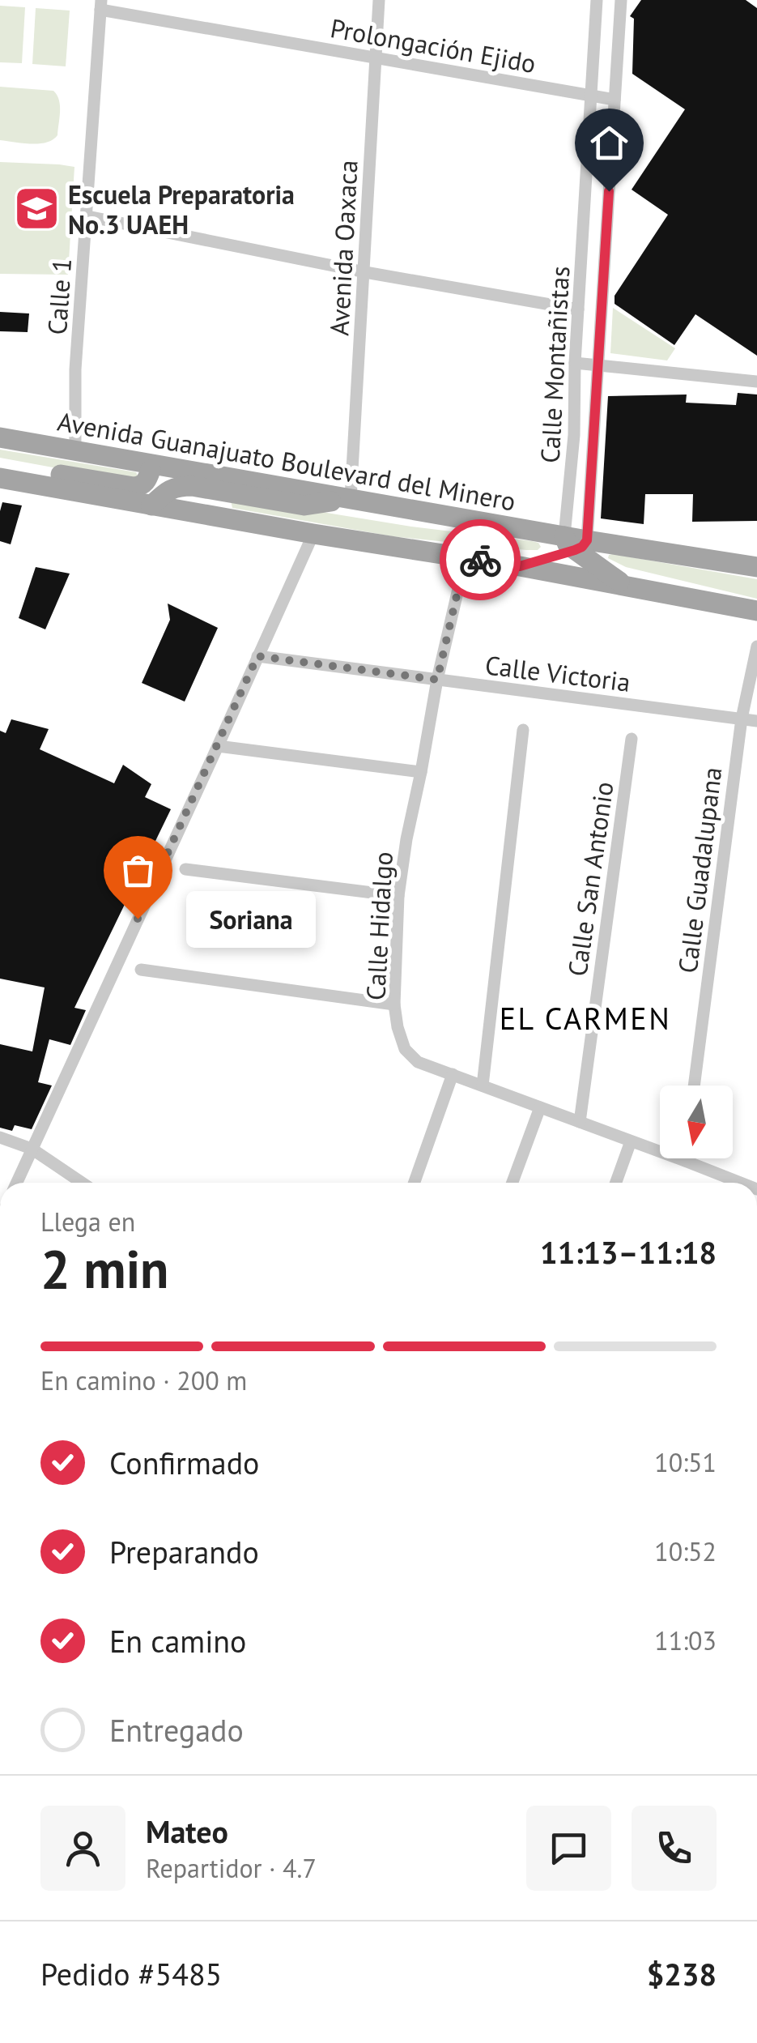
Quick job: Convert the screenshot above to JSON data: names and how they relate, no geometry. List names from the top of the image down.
{
  "streets": {
    "main road": ["Avenida Guanajuato Boulevard del Minero"],
    "street": [
      "Prolongación Ejido",
      "Avenida Oaxaca",
      "Calle 1",
      "Calle Montañistas",
      "Calle Victoria",
      "Calle Guadalupana",
      "Calle San Antonio",
      "Calle Hidalgo"
    ]
  },
  "crossings": [
    ["Prolongación Ejido", "Avenida Oaxaca"],
    ["Prolongación Ejido", "Calle 1"],
    ["Prolongación Ejido", "Calle Montañistas"],
    ["Avenida Oaxaca", "Avenida Guanajuato Boulevard del Minero"],
    ["Calle 1", "Avenida Guanajuato Boulevard del Minero"],
    ["Calle Montañistas", "Avenida Guanajuato Boulevard del Minero"],
    ["Calle Victoria", "Calle Guadalupana"],
    ["Calle Victoria", "Calle Hidalgo"],
    ["Calle San Antonio", "Calle Hidalgo"]
  ],
  "districts": ["EL CARMEN"],
  "places": {
    "school or university": ["Escuela Preparatoria No.3 UAEH"],
    "other": ["Soriana"]
  },
  "north": "bottom",
  "page": {
    "bubble": "Soriana",
    "heading": ["2 min", "Llega en", "11:13–11:18"],
    "panel": [
      "Mateo",
      "Repartidor · 4.7",
      "Pedido #5485",
      "$238"
    ],
    "bar": "En camino · 200 m",
    "list": [
      ["Confirmado", "10:51"],
      ["Preparando", "10:52"],
      ["En camino", "11:03"],
      "Entregado"
    ]
  }
}
